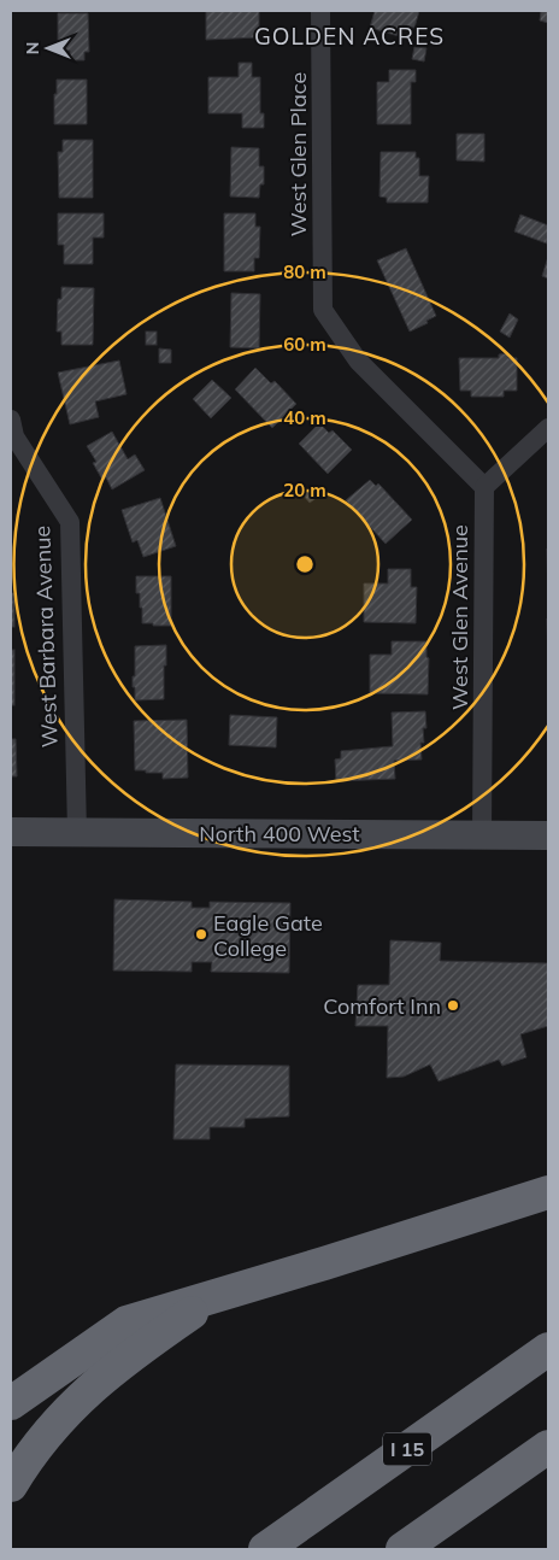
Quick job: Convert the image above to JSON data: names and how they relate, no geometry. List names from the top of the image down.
{
  "streets": {
    "highway": ["I 15"],
    "street": [
      "West Glen Place",
      "West Glen Avenue",
      "West Barbara Avenue",
      "North 400 West"
    ]
  },
  "crossings": [
    ["West Glen Place", "West Glen Avenue"],
    ["West Glen Avenue", "North 400 West"],
    ["West Barbara Avenue", "North 400 West"]
  ],
  "districts": ["GOLDEN ACRES"],
  "places": ["Eagle Gate College", "Comfort Inn"],
  "north": "left",
  "rings": [
    "80 m",
    "60 m",
    "40 m",
    "20 m"
  ]
}
